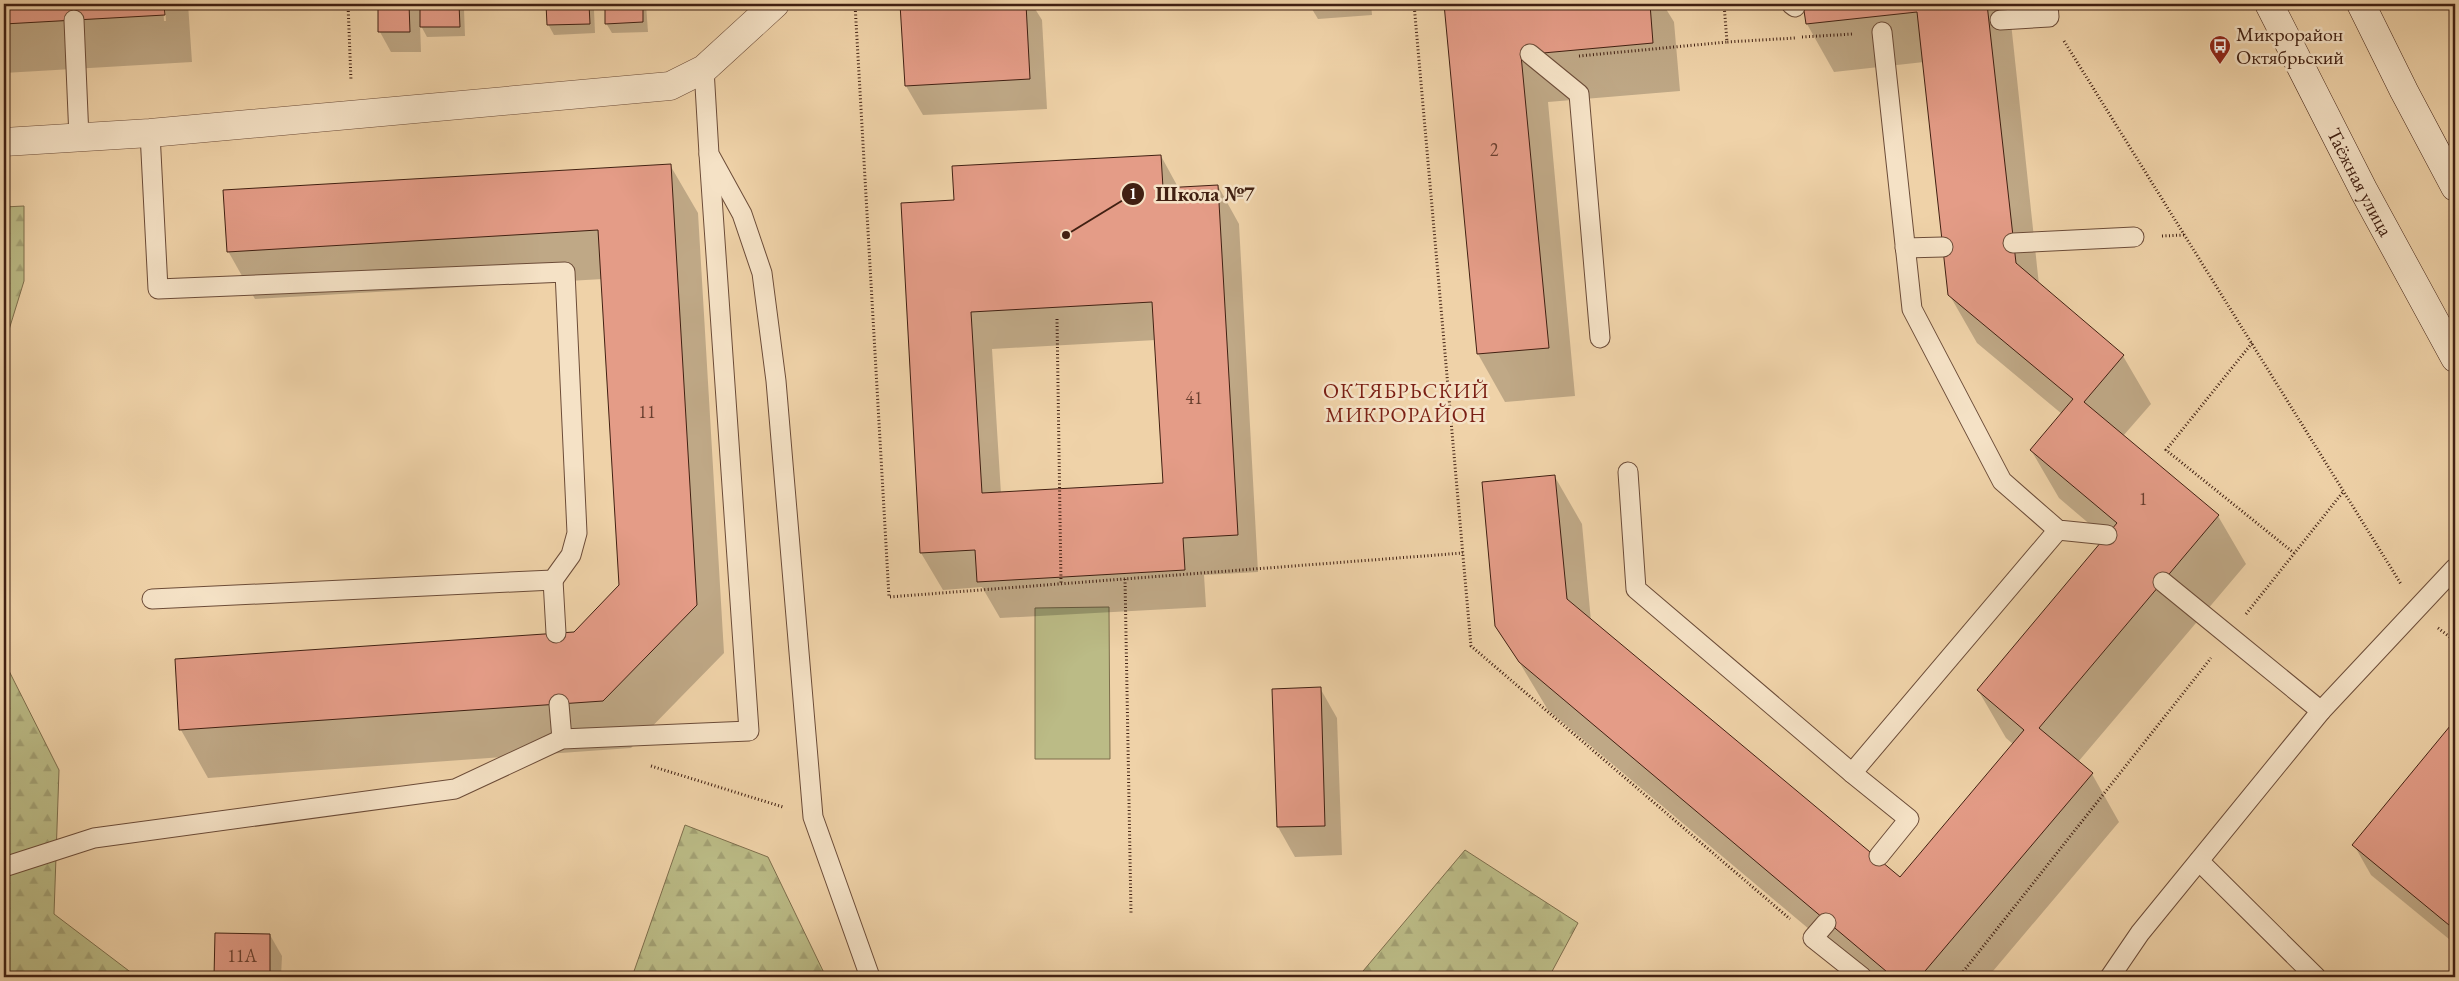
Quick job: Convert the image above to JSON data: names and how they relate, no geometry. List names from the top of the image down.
{
  "streets": {
    "street": ["Таёжная улица"]
  },
  "districts": ["ОКТЯБРЬСКИЙ МИКРОРАЙОН"],
  "places": {
    "bus stop": ["Микрорайон Октябрьский"],
    "other": ["Школа №7"]
  },
  "house_numbers": [
    "2",
    "41",
    "11",
    "1",
    "11А"
  ]
}
